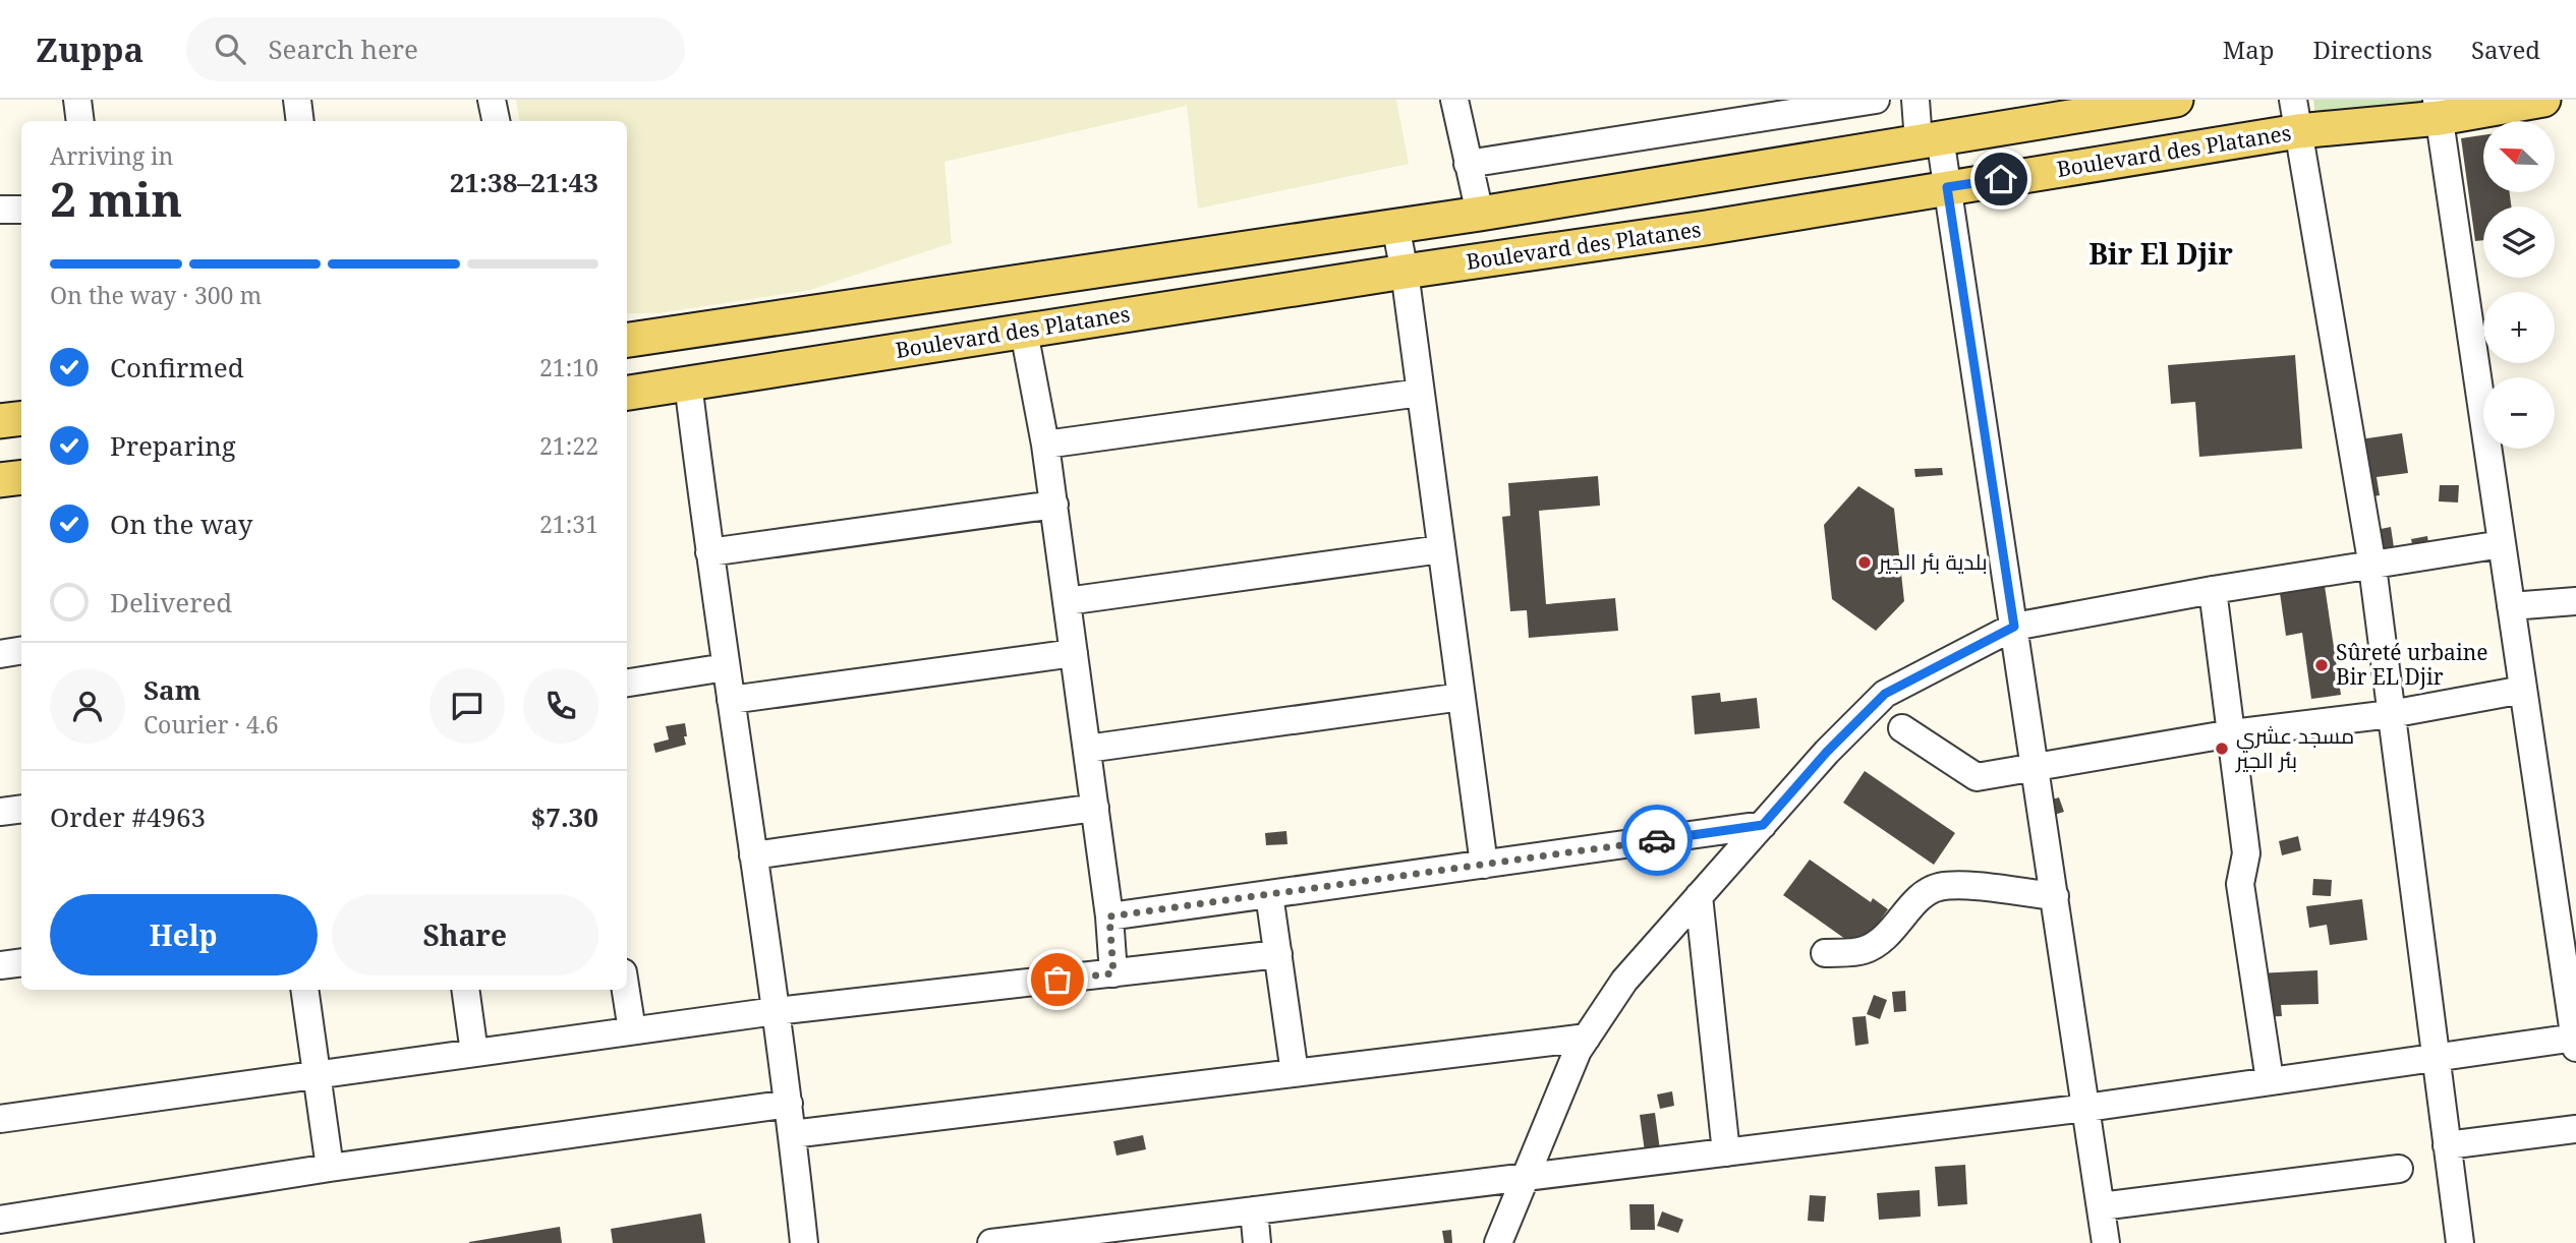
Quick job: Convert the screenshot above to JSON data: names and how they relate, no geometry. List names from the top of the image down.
{
  "streets": {
    "main road": ["Boulevard des Platanes"]
  },
  "districts": ["Bir El Djir"],
  "places": ["بلدية بئر الجير", "Sûreté urbaine Bir EL Djir", "مسجد عشري بئر الجير"],
  "north": "top left",
  "page": {
    "header": "Zuppa",
    "search": "Search here",
    "nav": ["Map", "Directions", "Saved"],
    "map_buttons": ["+", "−"],
    "heading": ["2 min", "Arriving in", "21:38–21:43"],
    "panel": [
      "Sam",
      "Courier · 4.6",
      "Order #4963",
      "$7.30"
    ],
    "bar": "On the way · 300 m",
    "list": [
      ["Confirmed", "21:10"],
      ["Preparing", "21:22"],
      ["On the way", "21:31"],
      "Delivered"
    ],
    "buttons": ["Help", "Share"]
  }
}
